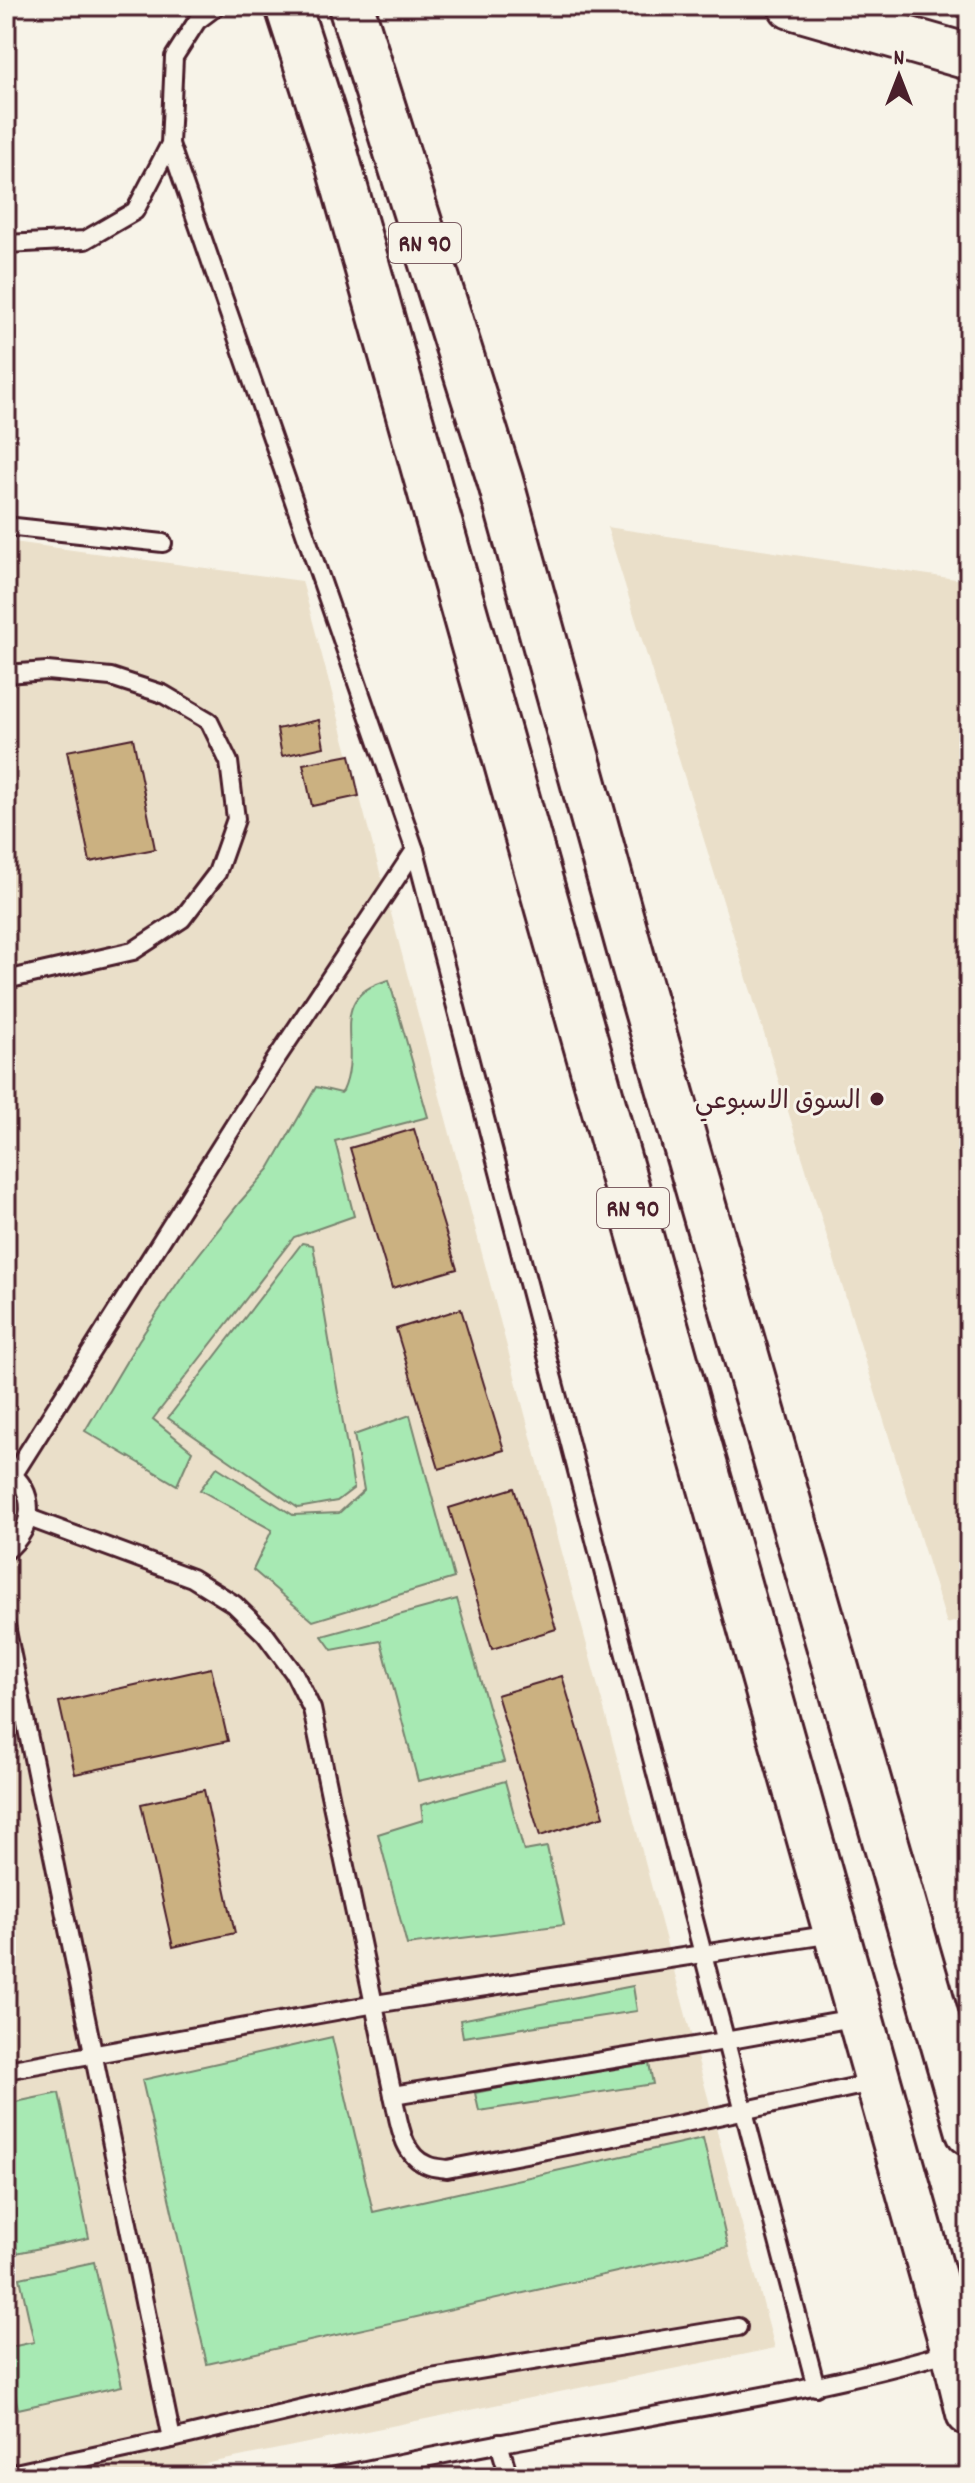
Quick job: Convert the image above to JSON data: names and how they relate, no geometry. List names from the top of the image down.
{
  "streets": {
    "highway": ["RN 90"]
  },
  "places": ["السوق الاسبوعي"],
  "north": "top"
}
